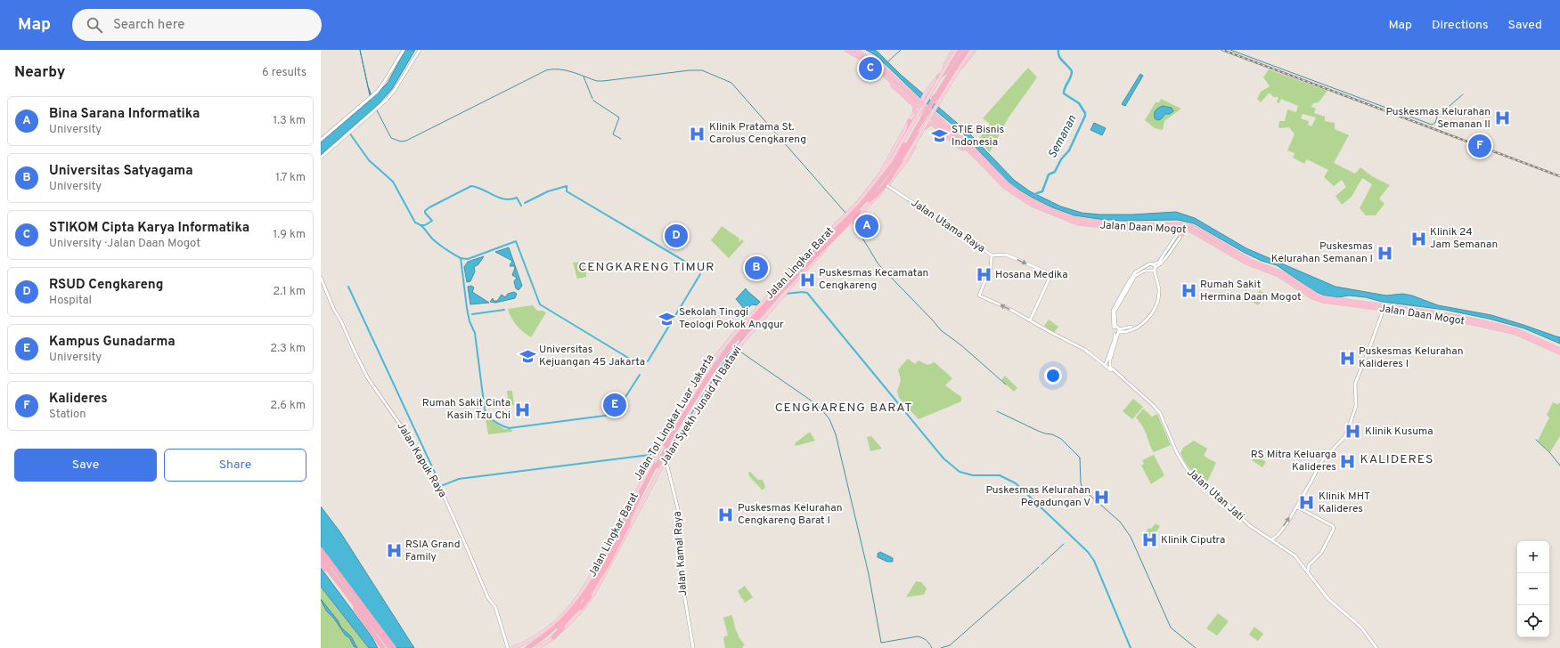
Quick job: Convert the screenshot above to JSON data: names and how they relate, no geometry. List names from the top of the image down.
{
  "streets": {
    "highway": ["Jalan Daan Mogot", "Jalan Tol Lingkar Luar Jakarta"],
    "main road": [
      "Jalan Utama Raya",
      "Jalan Lingkar Barat",
      "Jalan Syekh Junaid Al Batawi",
      "Jalan Kapuk Raya",
      "Jalan Utan Jati",
      "Jalan Kamal Raya"
    ]
  },
  "crossings": [
    ["Jalan Utama Raya", "Jalan Syekh Junaid Al Batawi"],
    ["Jalan Utama Raya", "Jalan Utan Jati"],
    ["Jalan Lingkar Barat", "Jalan Syekh Junaid Al Batawi"],
    ["Jalan Lingkar Barat", "Jalan Tol Lingkar Luar Jakarta"],
    ["Jalan Syekh Junaid Al Batawi", "Jalan Tol Lingkar Luar Jakarta"],
    ["Jalan Syekh Junaid Al Batawi", "Jalan Kamal Raya"]
  ],
  "districts": ["CENGKARENG TIMUR", "CENGKARENG BARAT", "KALIDERES"],
  "water": ["Semanan"],
  "places": {
    "hospital": [
      "Puskesmas Kelurahan Semanan II",
      "Klinik Pratama St. Carolus Cengkareng",
      "Klinik 24 Jam Semanan",
      "Puskesmas Kelurahan Semanan I",
      "Hosana Medika",
      "Puskesmas Kecamatan Cengkareng",
      "Rumah Sakit Hermina Daan Mogot",
      "Puskesmas Kelurahan Kalideres I",
      "Rumah Sakit Cinta Kasih Tzu Chi",
      "Klinik Kusuma",
      "RS Mitra Keluarga Kalideres",
      "Puskesmas Kelurahan Pegadungan V",
      "Klinik MHT Kalideres",
      "Puskesmas Kelurahan Cengkareng Barat I",
      "Klinik Ciputra",
      "RSIA Grand Family"
    ],
    "school or university": ["STIE Bisnis Indonesia", "Sekolah Tinggi Teologi Pokok Anggur", "Universitas Kejuangan 45 Jakarta"]
  },
  "page": {
    "header": "Map",
    "search": "Search here",
    "nav": ["Map", "Directions", "Saved"],
    "heading": ["Nearby", "6 results"],
    "pins": [
      "C",
      "F",
      "A",
      "D",
      "B",
      "E"
    ],
    "list": [
      {
        "mark": "A",
        "name": "Bina Sarana Informatika",
        "note": "University",
        "value": "1.3 km"
      },
      {
        "mark": "B",
        "name": "Universitas Satyagama",
        "note": "University",
        "value": "1.7 km"
      },
      {
        "mark": "C",
        "name": "STIKOM Cipta Karya Informatika",
        "note": "University · Jalan Daan Mogot",
        "value": "1.9 km"
      },
      {
        "mark": "D",
        "name": "RSUD Cengkareng",
        "note": "Hospital",
        "value": "2.1 km"
      },
      {
        "mark": "E",
        "name": "Kampus Gunadarma",
        "note": "University",
        "value": "2.3 km"
      },
      {
        "mark": "F",
        "name": "Kalideres",
        "note": "Station",
        "value": "2.6 km"
      }
    ],
    "buttons": ["Save", "Share"],
    "map_buttons": ["+", "−"]
  }
}
